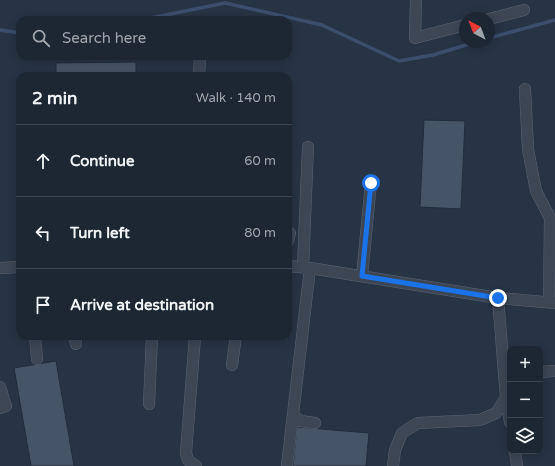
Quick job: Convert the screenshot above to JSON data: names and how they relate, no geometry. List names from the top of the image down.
{
  "north": "top left",
  "page": {
    "search": "Search here",
    "heading": ["2 min", "Walk · 140 m"],
    "list": [
      ["Continue", "60 m"],
      ["Turn left", "80 m"],
      "Arrive at destination"
    ],
    "map_buttons": ["+", "−"]
  }
}
